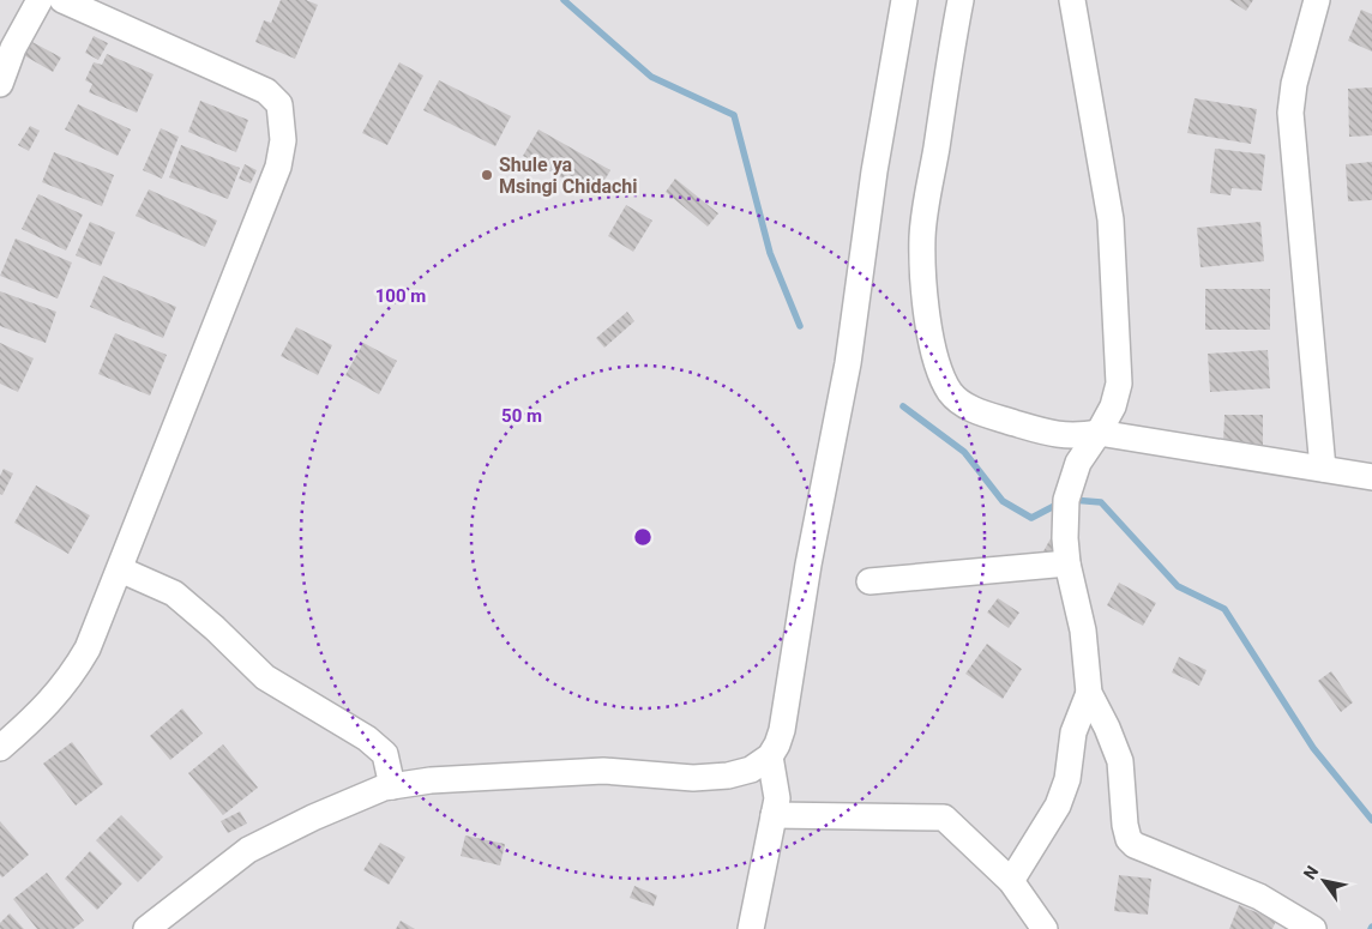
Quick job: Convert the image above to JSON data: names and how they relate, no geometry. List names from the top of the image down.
{
  "places": ["Shule ya Msingi Chidachi"],
  "north": "top left",
  "rings": ["100 m", "50 m"]
}
